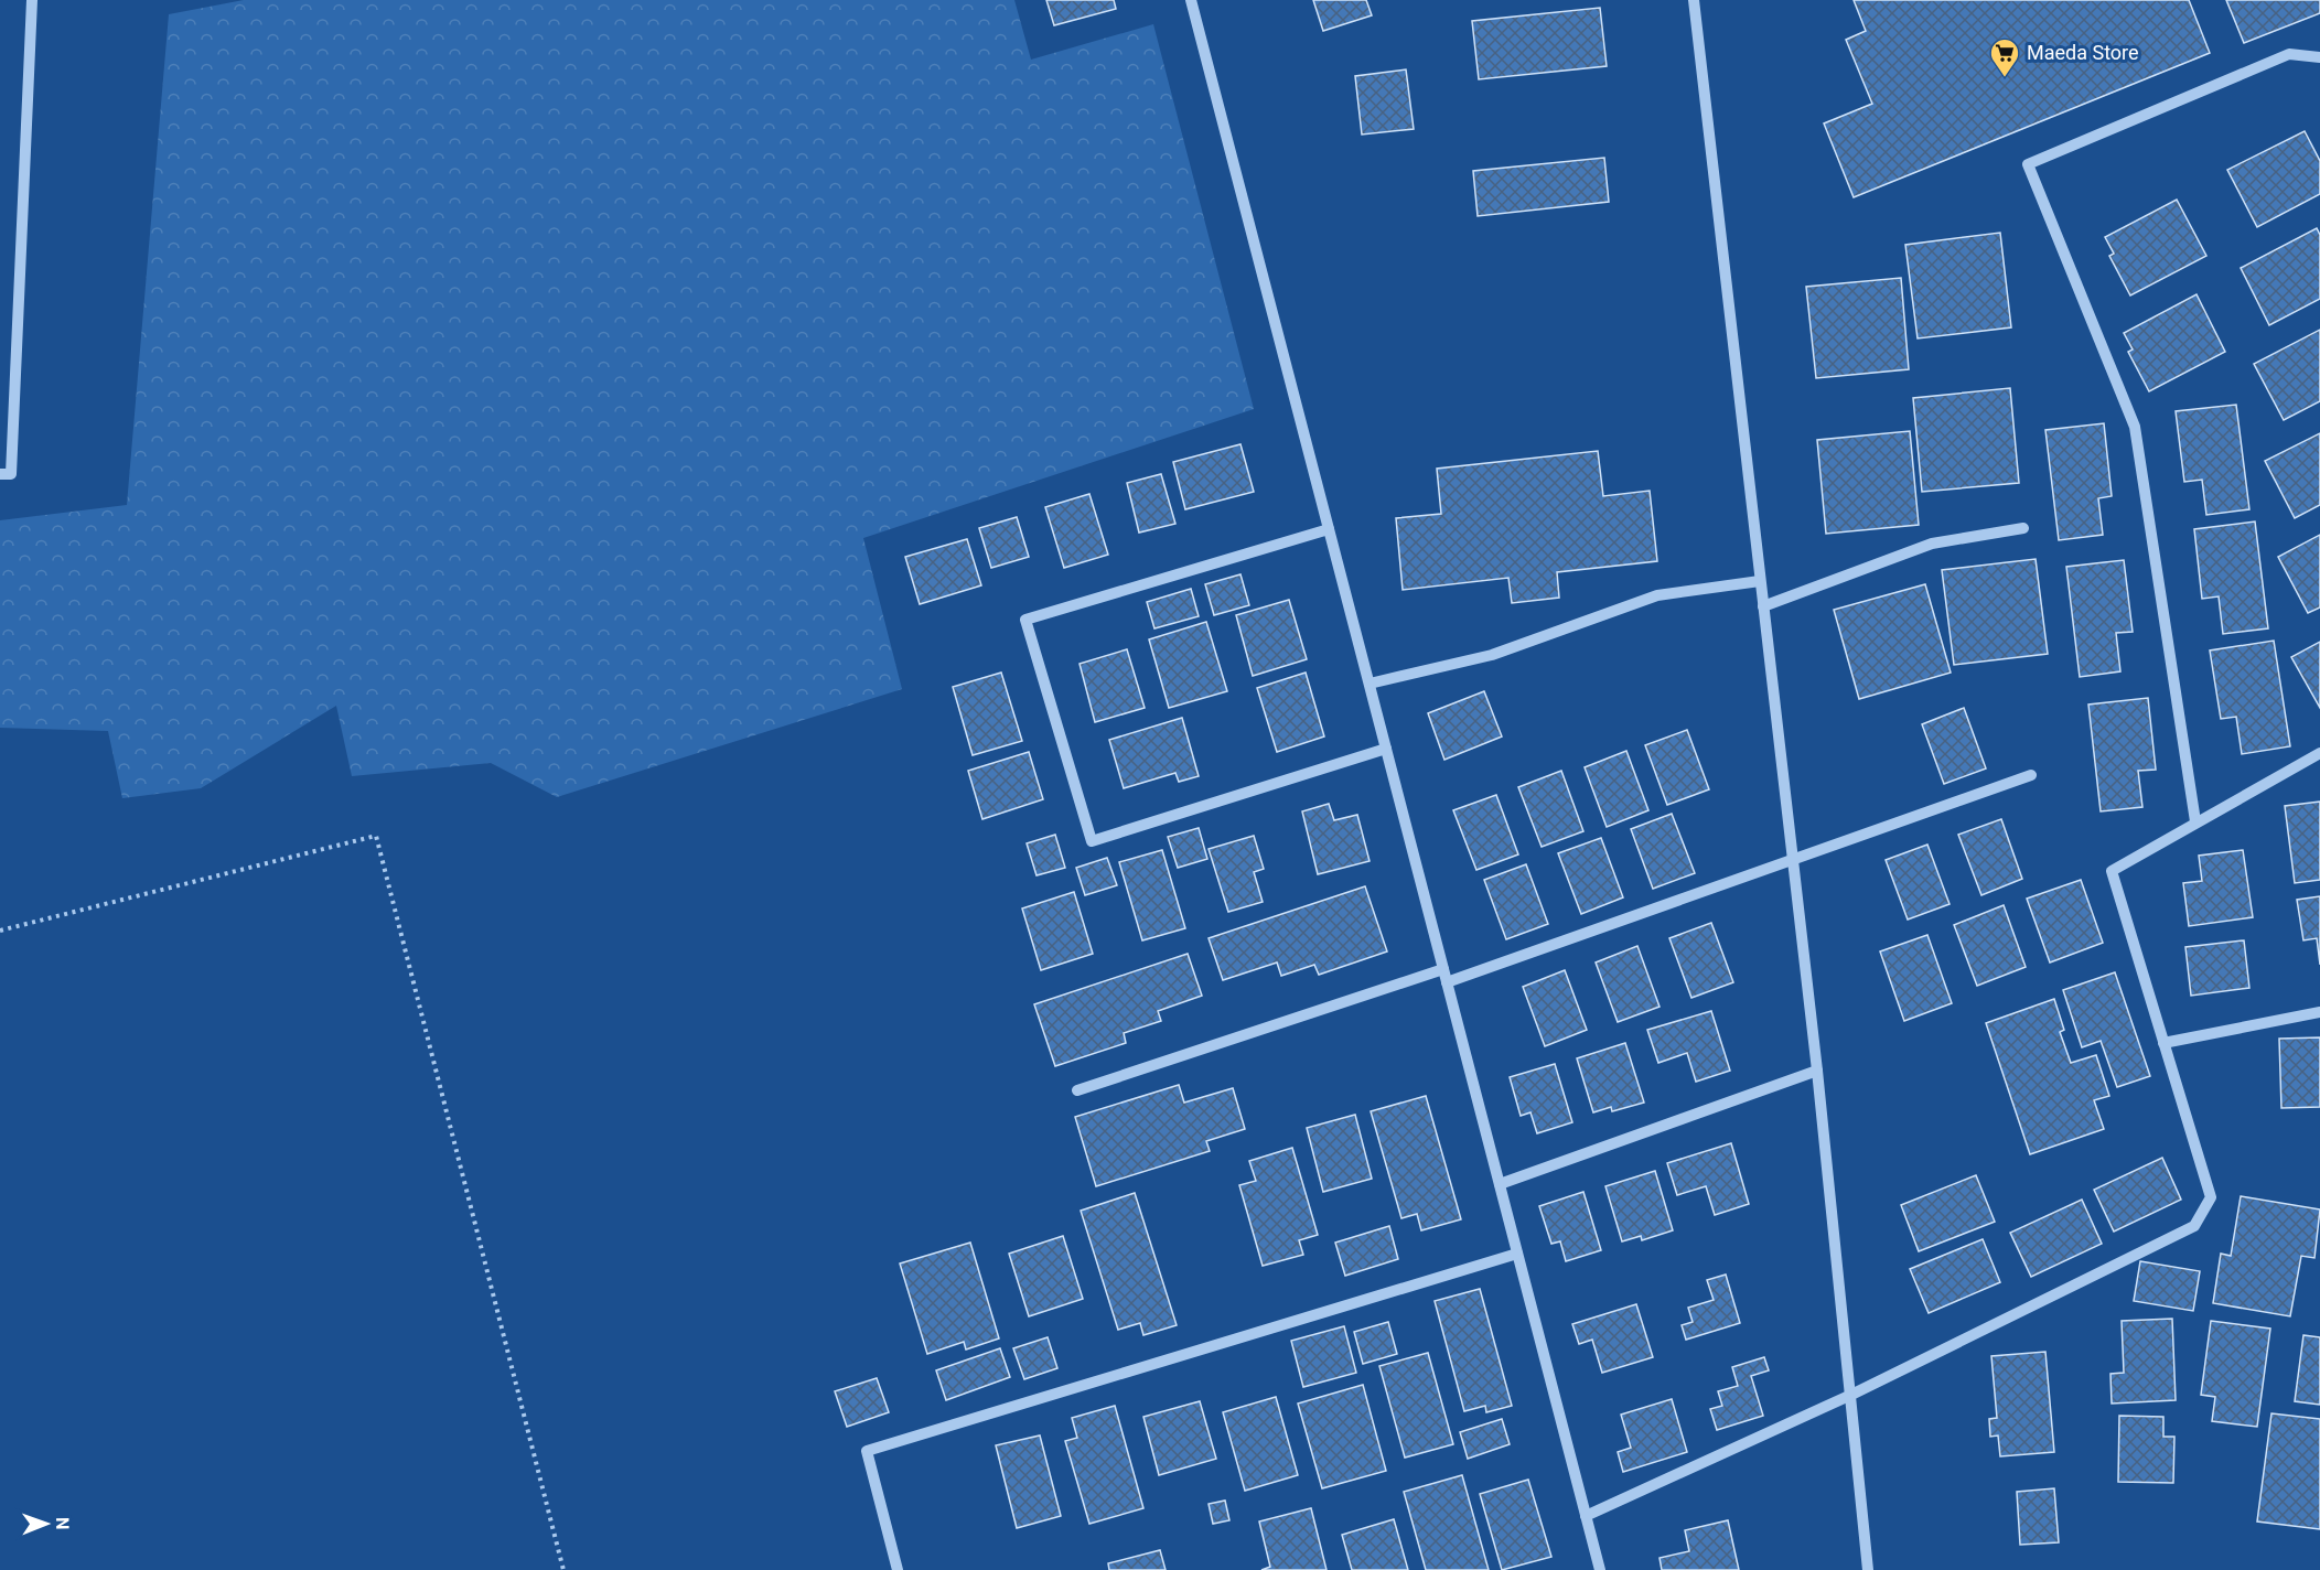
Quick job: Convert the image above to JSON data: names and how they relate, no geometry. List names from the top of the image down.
{
  "places": {
    "supermarket": ["Maeda Store"]
  },
  "north": "right"
}
